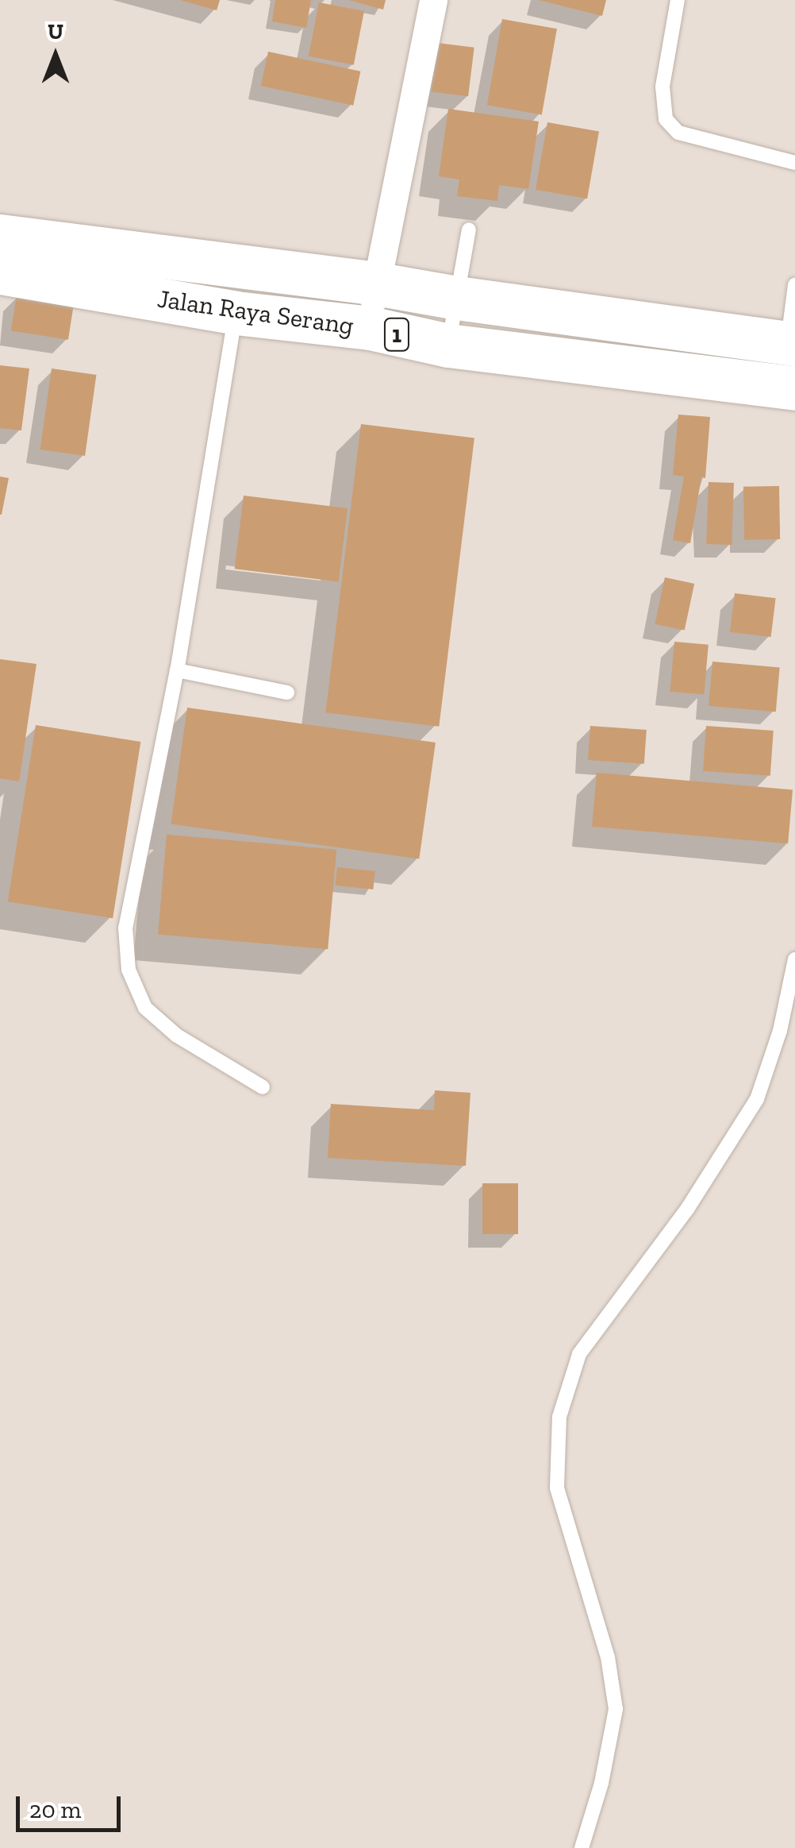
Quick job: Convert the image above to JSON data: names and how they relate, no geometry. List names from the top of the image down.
{
  "streets": {
    "highway": ["Jalan Raya Serang", "1"]
  },
  "scale_bar": "20 m",
  "north": "top"
}
